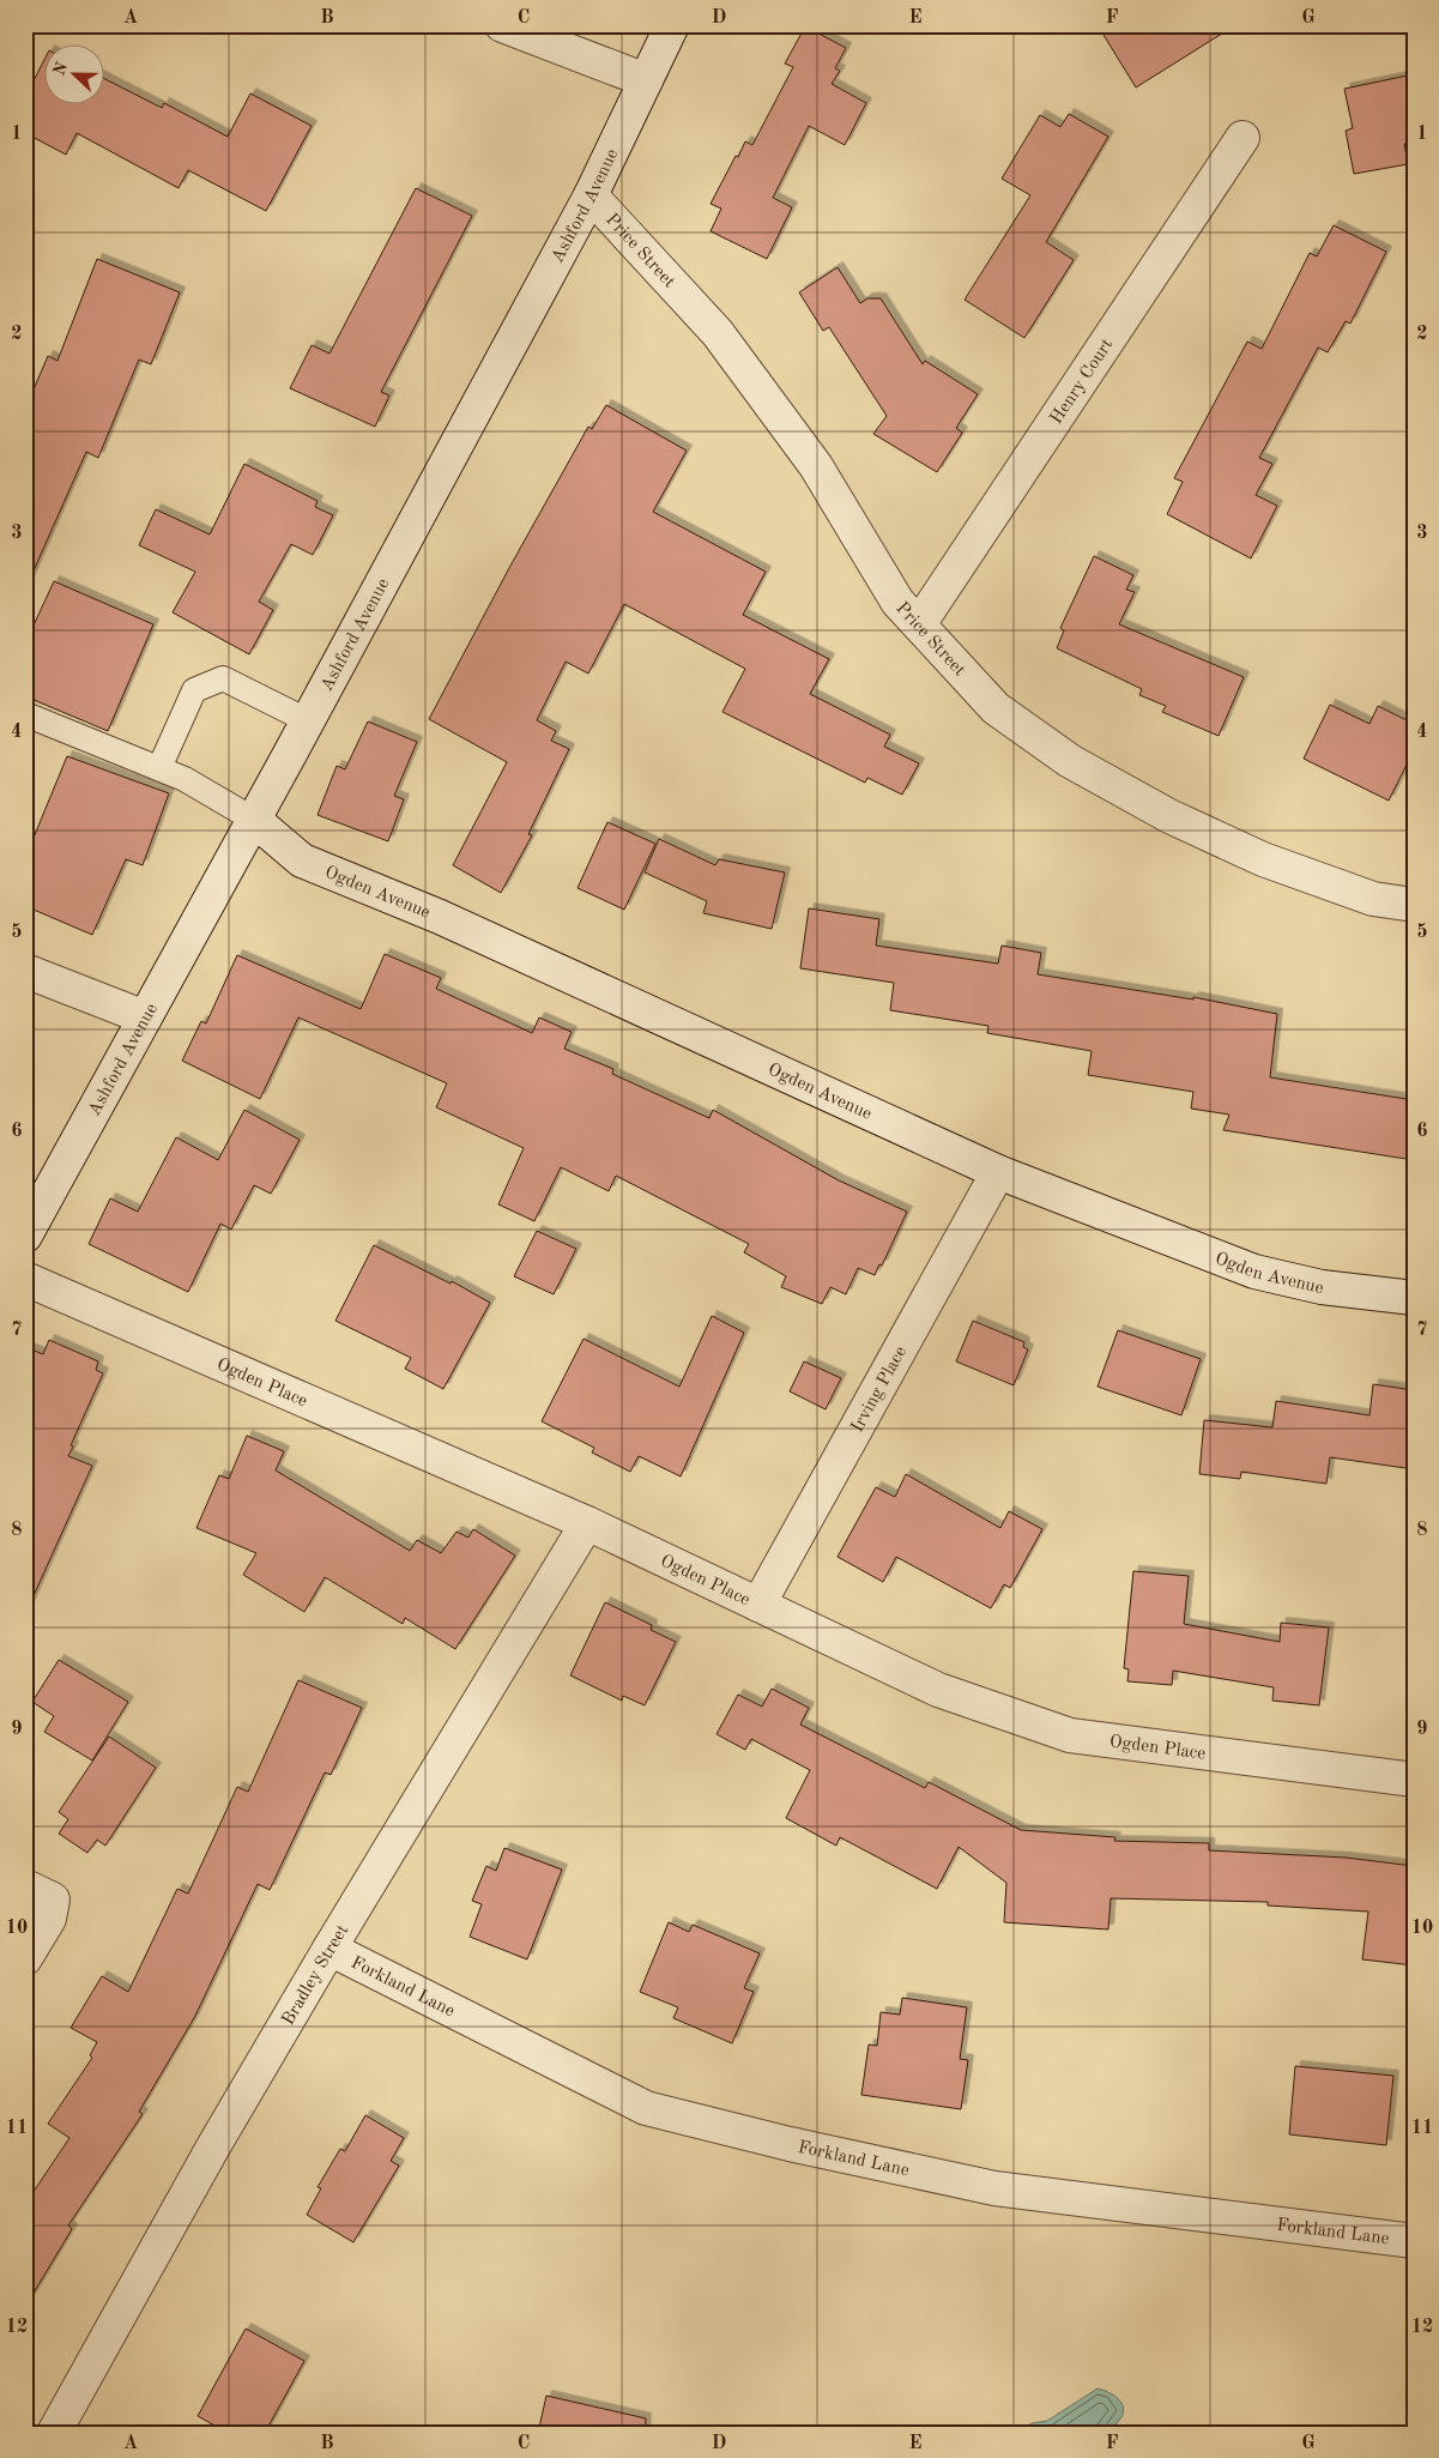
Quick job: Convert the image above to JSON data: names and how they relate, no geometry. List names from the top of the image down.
{
  "streets": {
    "street": [
      "Ashford Avenue",
      "Price Street",
      "Henry Court",
      "Ogden Avenue",
      "Ogden Place",
      "Irving Place",
      "Bradley Street",
      "Forkland Lane"
    ]
  },
  "crossings": [
    ["Ashford Avenue", "Price Street"],
    ["Ashford Avenue", "Ogden Avenue"],
    ["Price Street", "Henry Court"],
    ["Ogden Avenue", "Irving Place"],
    ["Ogden Place", "Irving Place"],
    ["Ogden Place", "Bradley Street"],
    ["Bradley Street", "Forkland Lane"]
  ],
  "north": "left",
  "grid": {
    "columns": [
      "A",
      "B",
      "C",
      "D",
      "E",
      "F",
      "G"
    ],
    "rows": [
      "1",
      "2",
      "3",
      "4",
      "5",
      "6",
      "7",
      "8",
      "9",
      "10",
      "11",
      "12"
    ]
  }
}
